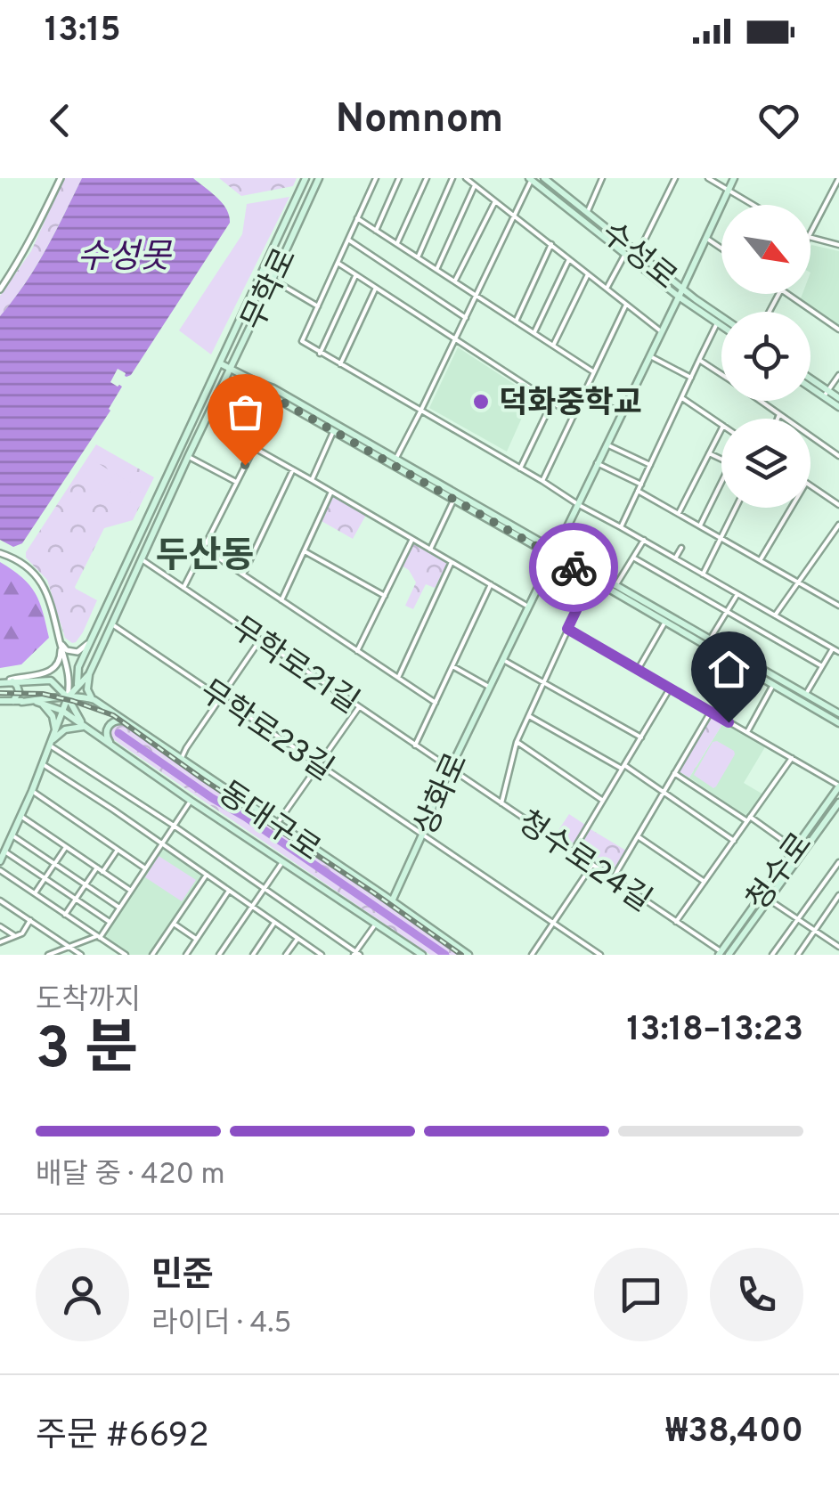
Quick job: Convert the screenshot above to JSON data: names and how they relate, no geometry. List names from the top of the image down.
{
  "streets": {
    "main road": [
      "수성로",
      "무학로",
      "상화로",
      "동대구로",
      "청수로"
    ],
    "street": ["무학로21길", "무학로23길", "청수로24길"]
  },
  "crossings": [
    ["수성로", "상화로"],
    ["무학로", "무학로21길"],
    ["무학로", "무학로23길"],
    ["무학로", "동대구로"],
    ["무학로21길", "상화로"],
    ["무학로21길", "청수로24길"],
    ["무학로23길", "상화로"],
    ["상화로", "동대구로"],
    ["상화로", "청수로24길"],
    ["청수로24길", "청수로"]
  ],
  "districts": ["두산동"],
  "water": ["수성못"],
  "places": ["덕화중학교"],
  "north": "bottom right",
  "page": {
    "status": "13:15",
    "header": "Nomnom",
    "heading": ["3 분", "도착까지", "13:18–13:23"],
    "panel": [
      "민준",
      "라이더 · 4.5",
      "주문 #6692",
      "₩38,400"
    ],
    "bar": "배달 중 · 420 m"
  }
}
